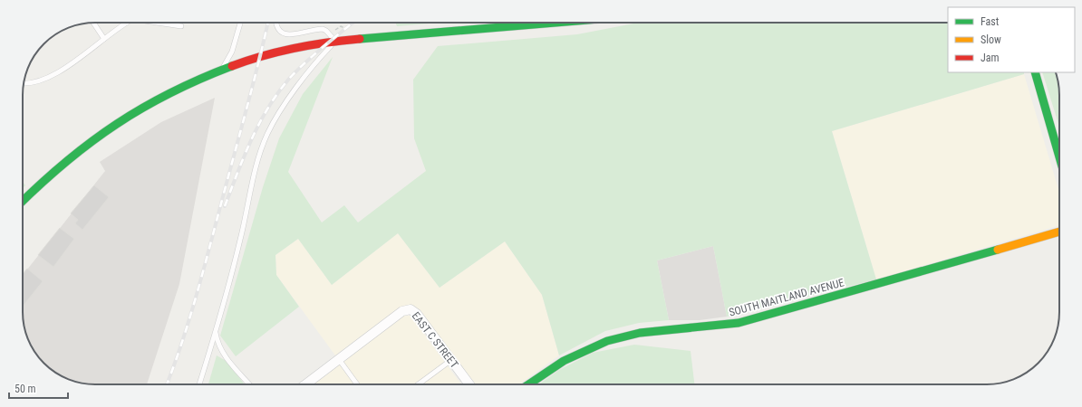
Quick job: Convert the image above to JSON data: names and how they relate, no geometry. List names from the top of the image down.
{
  "streets": {
    "main road": ["SOUTH MAITLAND AVENUE"],
    "street": ["EAST C STREET"]
  },
  "legend": ["Fast", "Slow", "Jam"],
  "scale_bar": "50 m"
}
